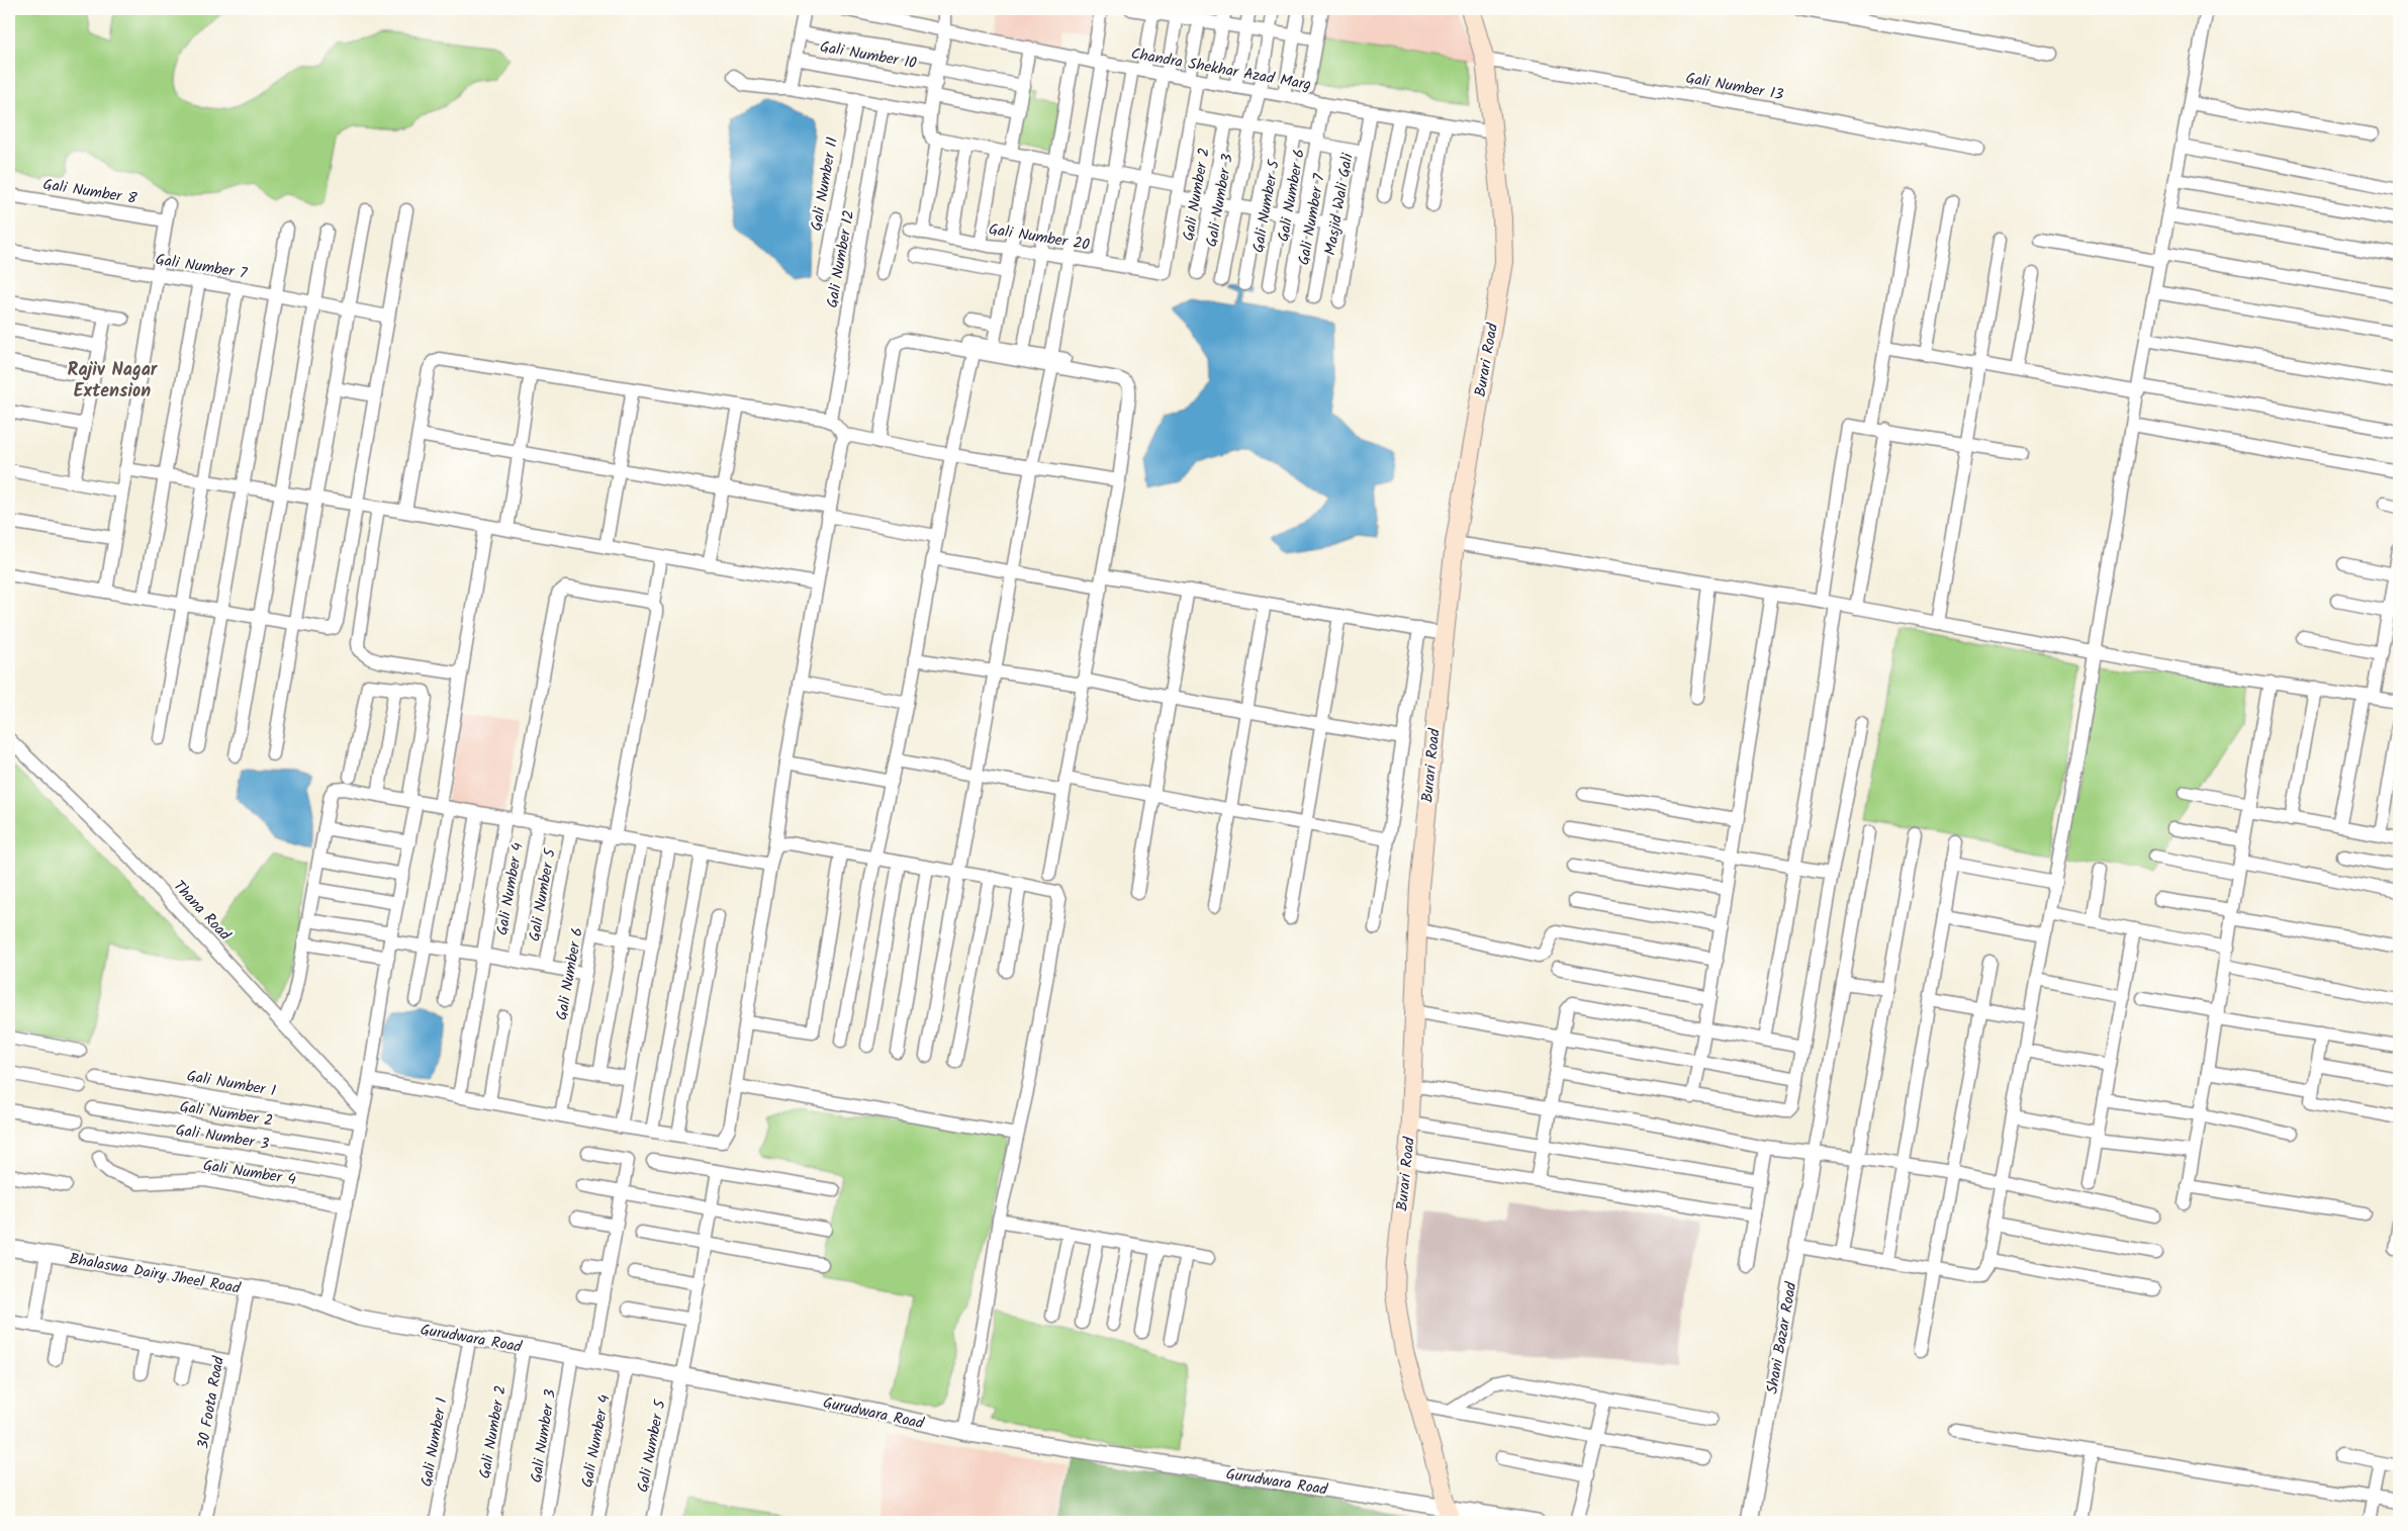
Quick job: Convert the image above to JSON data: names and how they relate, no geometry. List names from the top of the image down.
{
  "streets": {
    "main road": ["Burari Road"],
    "street": [
      "Gali Number 10",
      "Chandra Shekhar Azad Marg",
      "Gali Number 13",
      "Gali Number 11",
      "Gali Number 8",
      "Gali Number 2",
      "Gali Number 6",
      "Gali Number 3",
      "Masjid Wali Gali",
      "Gali Number 5",
      "Gali Number 7",
      "Gali Number 20",
      "Gali Number 12",
      "Gali Number 4",
      "Thana Road",
      "Gali Number 1",
      "Bhalaswa Dairy Jheel Road",
      "Gurudwara Road",
      "Shani Bazar Road",
      "30 Foota Road"
    ]
  },
  "crossings": [
    ["Chandra Shekhar Azad Marg", "Gali Number 6"],
    ["Chandra Shekhar Azad Marg", "Gali Number 3"],
    ["Chandra Shekhar Azad Marg", "Masjid Wali Gali"],
    ["Chandra Shekhar Azad Marg", "Burari Road"],
    ["Gali Number 13", "Burari Road"],
    ["Gali Number 2", "Gurudwara Road"],
    ["Gali Number 3", "Gurudwara Road"],
    ["Gali Number 5", "Gurudwara Road"],
    ["Burari Road", "Gurudwara Road"],
    ["Gali Number 4", "Gurudwara Road"],
    ["Thana Road", "Gali Number 1"],
    ["Gali Number 1", "Gurudwara Road"],
    ["Bhalaswa Dairy Jheel Road", "Gurudwara Road"],
    ["Bhalaswa Dairy Jheel Road", "30 Foota Road"]
  ],
  "districts": ["Rajiv Nagar Extension"]
}
